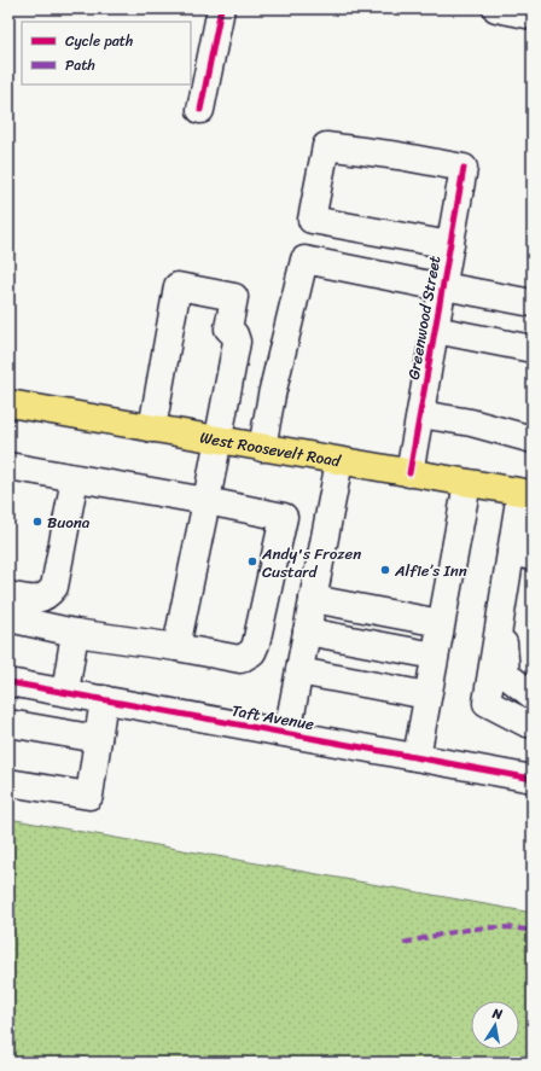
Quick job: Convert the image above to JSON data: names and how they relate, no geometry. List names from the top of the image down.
{
  "streets": {
    "main road": ["West Roosevelt Road"],
    "street": ["Greenwood Street", "Taft Avenue"]
  },
  "crossings": [
    ["Greenwood Street", "West Roosevelt Road"]
  ],
  "places": ["Buona", "Andy's Frozen Custard", "Alfie’s Inn"],
  "legend": ["Cycle path", "Path"],
  "north": "top"
}
